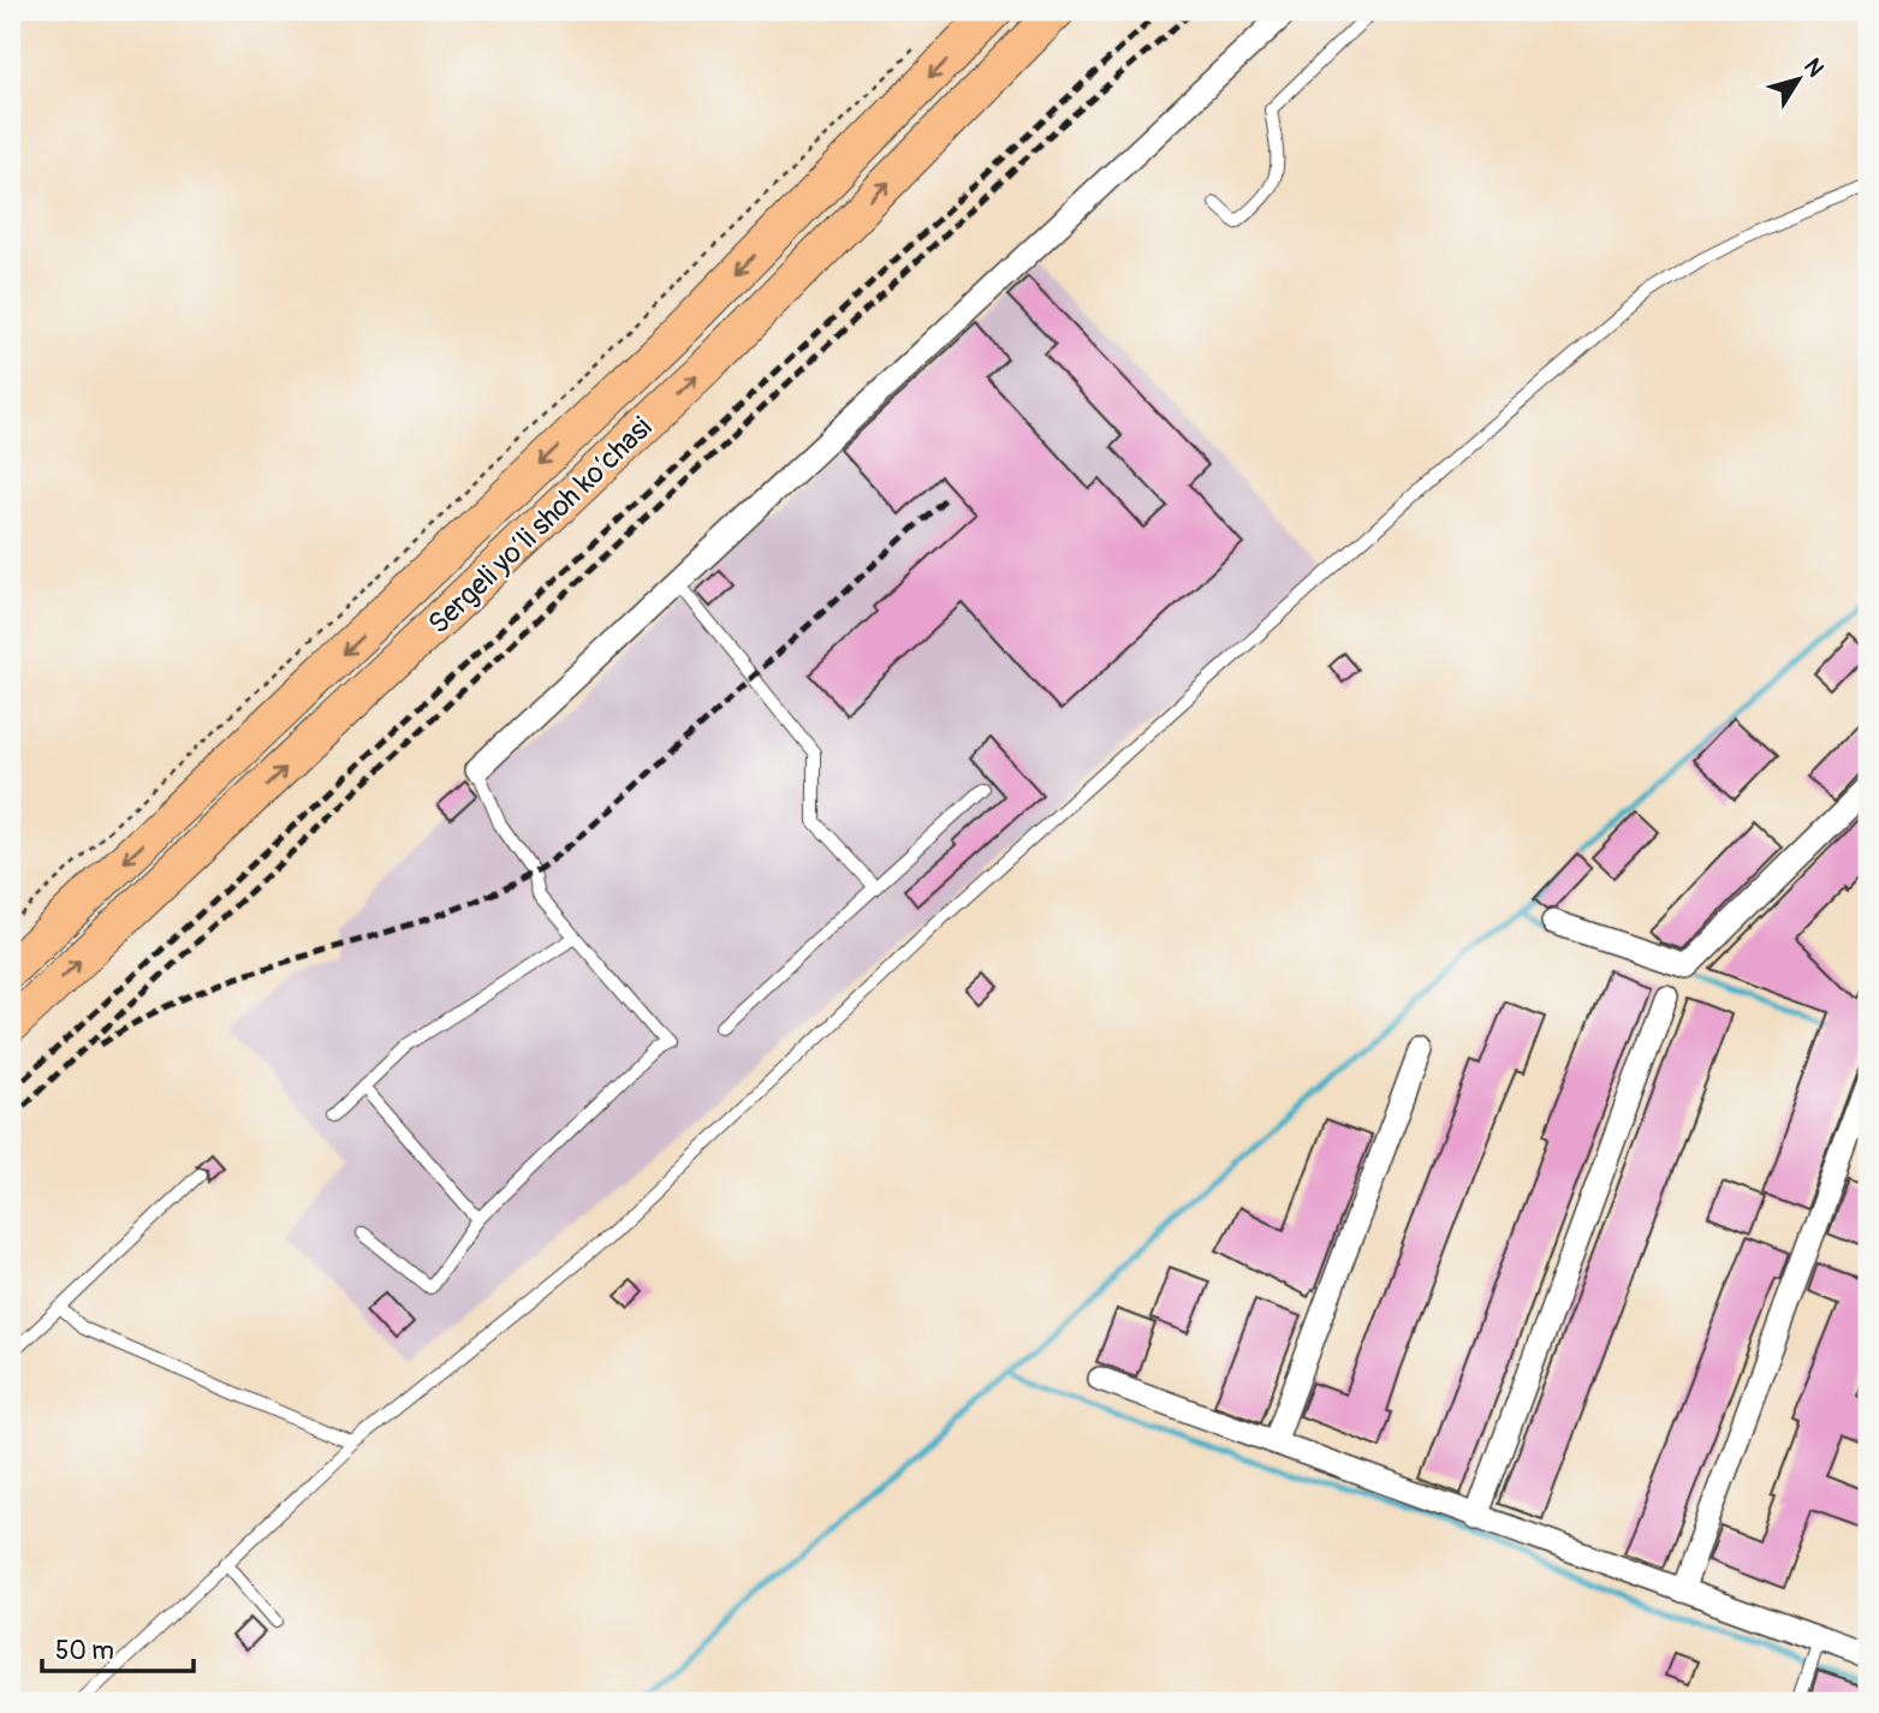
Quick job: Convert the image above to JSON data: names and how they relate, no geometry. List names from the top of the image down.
{
  "streets": {
    "main road": ["Sergeli yo‘li shoh ko‘chasi"]
  },
  "scale_bar": "50 m",
  "north": "top right"
}
